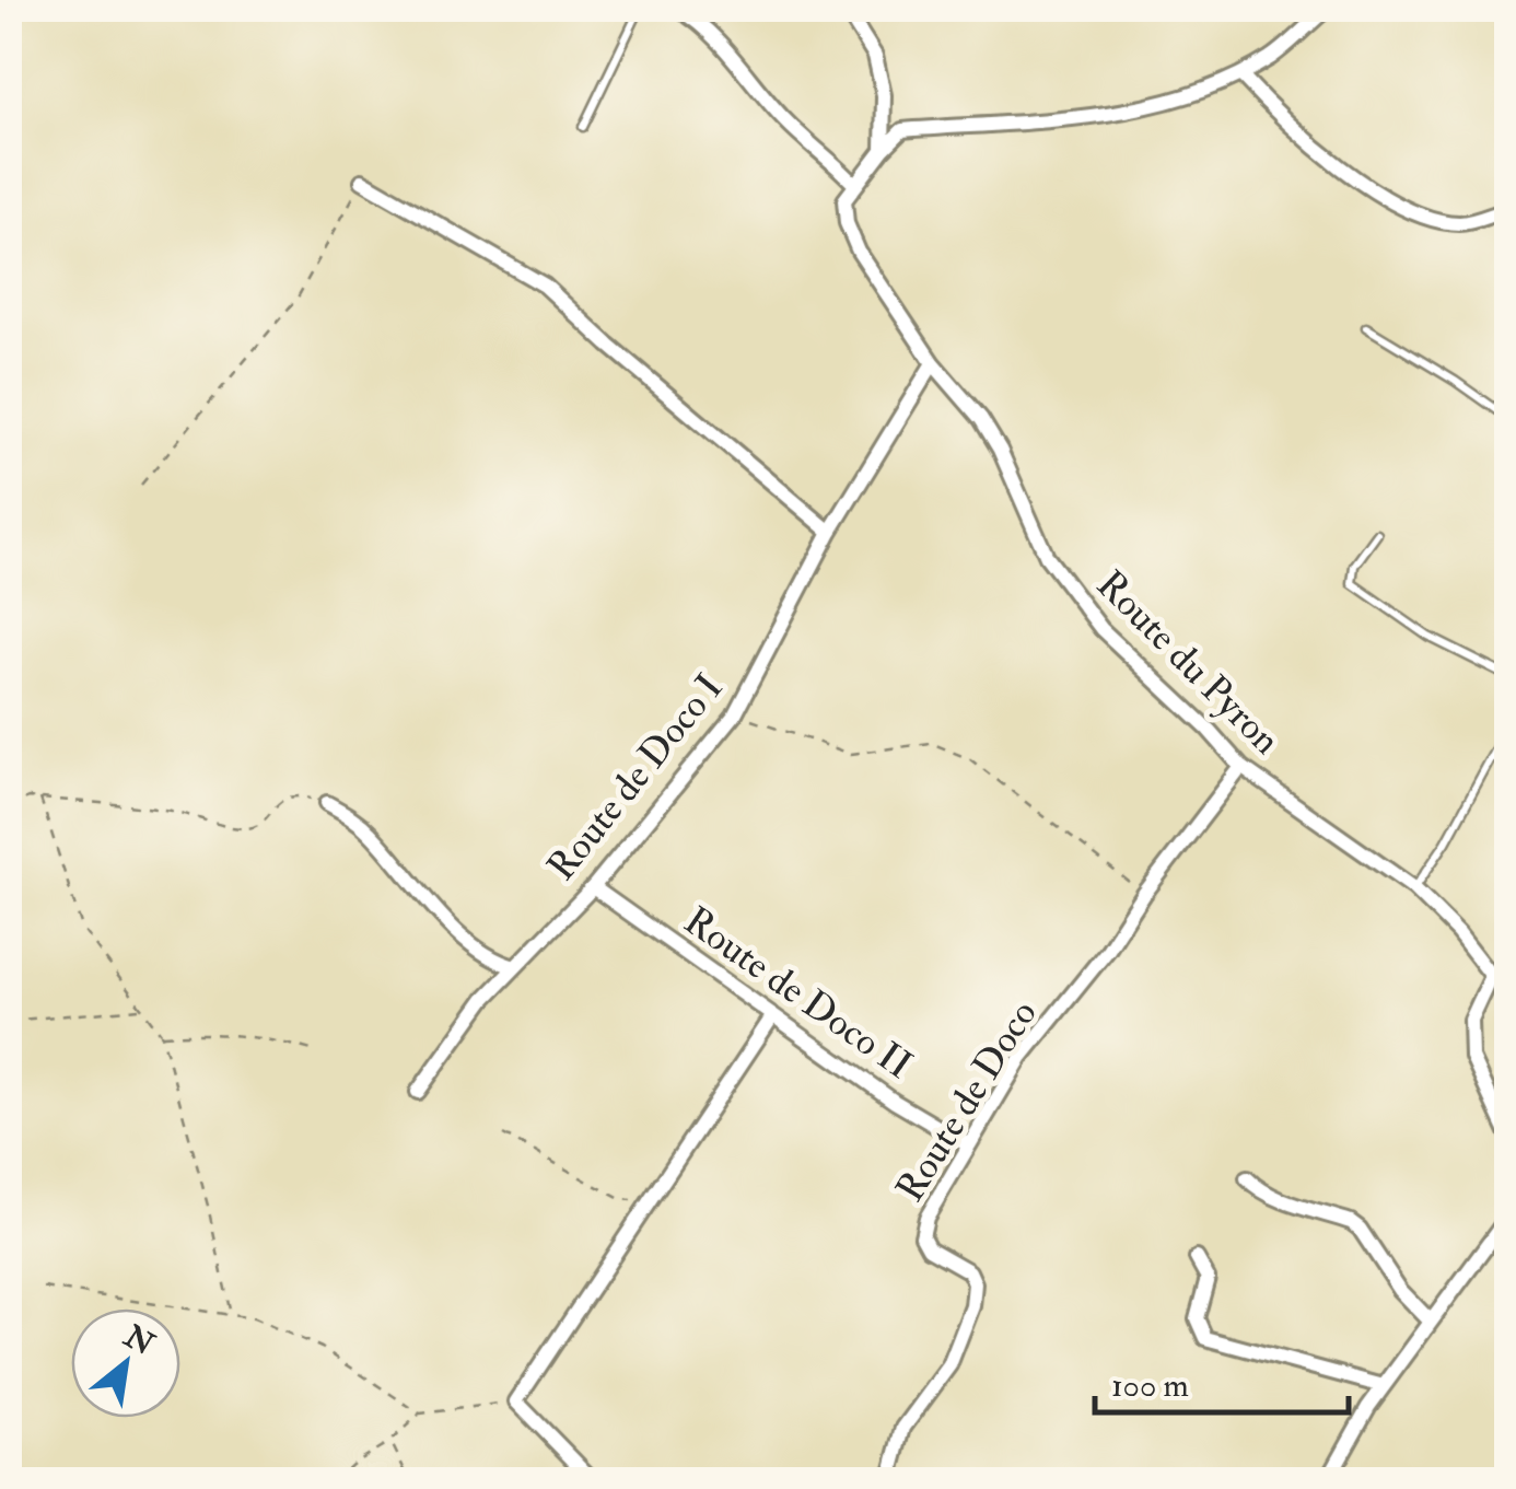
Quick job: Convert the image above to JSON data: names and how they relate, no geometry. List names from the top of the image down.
{
  "streets": {
    "street": [
      "Route du Pyron",
      "Route de Doco I",
      "Route de Doco II",
      "Route de Doco"
    ]
  },
  "crossings": [
    ["Route du Pyron", "Route de Doco I"],
    ["Route du Pyron", "Route de Doco"],
    ["Route de Doco I", "Route de Doco II"],
    ["Route de Doco II", "Route de Doco"]
  ],
  "scale_bar": "100 m",
  "north": "top right"
}
